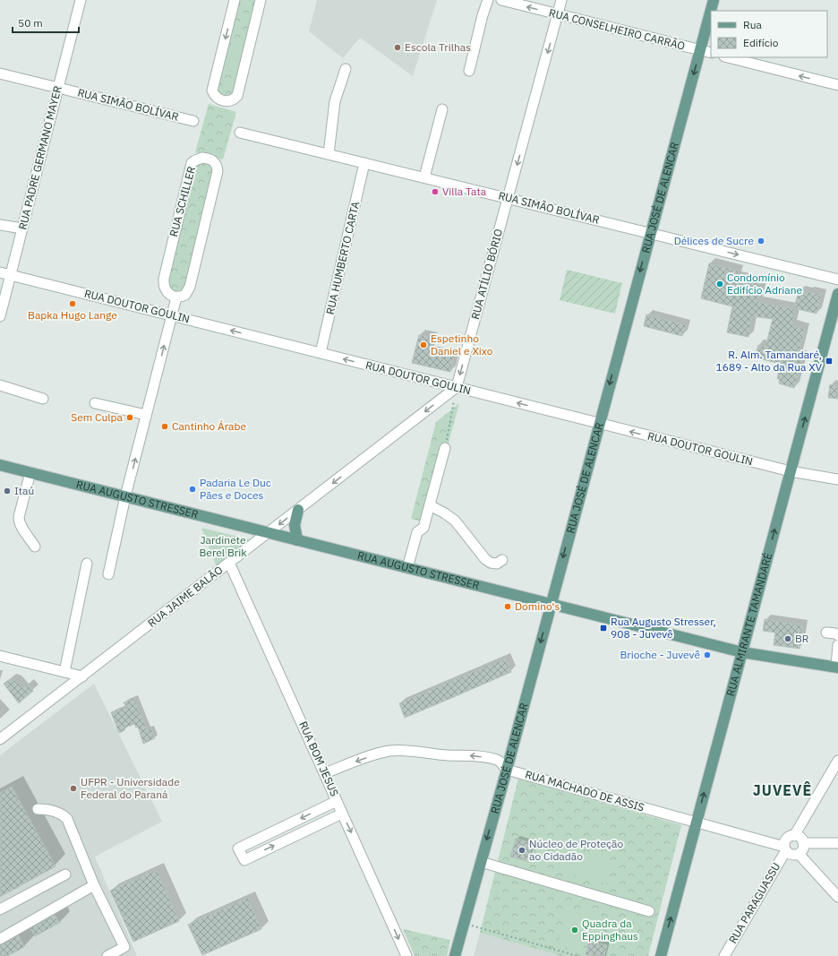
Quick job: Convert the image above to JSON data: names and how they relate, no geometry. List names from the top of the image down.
{
  "streets": {
    "main road": ["RUA JOSÉ DE ALENCAR", "RUA AUGUSTO STRESSER", "RUA ALMIRANTE TAMANDARÉ"],
    "street": [
      "RUA CONSELHEIRO CARRÃO",
      "RUA SIMÃO BOLÍVAR",
      "RUA PADRE GERMANO MAYER",
      "RUA SCHILLER",
      "RUA HUMBERTO CARTA",
      "RUA ATÍLIO BÓRIO",
      "RUA DOUTOR GOULIN",
      "RUA JAIME BALÃO",
      "RUA BOM JESUS",
      "RUA MACHADO DE ASSIS",
      "RUA PARAGUASSU"
    ]
  },
  "crossings": [
    ["RUA CONSELHEIRO CARRÃO", "RUA JOSÉ DE ALENCAR"],
    ["RUA CONSELHEIRO CARRÃO", "RUA ATÍLIO BÓRIO"],
    ["RUA SIMÃO BOLÍVAR", "RUA PADRE GERMANO MAYER"],
    ["RUA SIMÃO BOLÍVAR", "RUA JOSÉ DE ALENCAR"],
    ["RUA SIMÃO BOLÍVAR", "RUA HUMBERTO CARTA"],
    ["RUA SIMÃO BOLÍVAR", "RUA ATÍLIO BÓRIO"],
    ["RUA PADRE GERMANO MAYER", "RUA DOUTOR GOULIN"],
    ["RUA JOSÉ DE ALENCAR", "RUA DOUTOR GOULIN"],
    ["RUA JOSÉ DE ALENCAR", "RUA AUGUSTO STRESSER"],
    ["RUA JOSÉ DE ALENCAR", "RUA MACHADO DE ASSIS"],
    ["RUA HUMBERTO CARTA", "RUA DOUTOR GOULIN"],
    ["RUA ATÍLIO BÓRIO", "RUA DOUTOR GOULIN"],
    ["RUA ATÍLIO BÓRIO", "RUA JAIME BALÃO"],
    ["RUA DOUTOR GOULIN", "RUA JAIME BALÃO"],
    ["RUA DOUTOR GOULIN", "RUA ALMIRANTE TAMANDARÉ"],
    ["RUA AUGUSTO STRESSER", "RUA JAIME BALÃO"],
    ["RUA AUGUSTO STRESSER", "RUA ALMIRANTE TAMANDARÉ"],
    ["RUA JAIME BALÃO", "RUA BOM JESUS"],
    ["RUA ALMIRANTE TAMANDARÉ", "RUA MACHADO DE ASSIS"],
    ["RUA BOM JESUS", "RUA MACHADO DE ASSIS"],
    ["RUA MACHADO DE ASSIS", "RUA PARAGUASSU"]
  ],
  "one_way": [
    "RUA JOSÉ DE ALENCAR",
    "RUA DOUTOR GOULIN",
    "RUA JAIME BALÃO",
    "RUA ALMIRANTE TAMANDARÉ",
    "RUA BOM JESUS",
    "RUA MACHADO DE ASSIS"
  ],
  "districts": ["JUVEVÊ"],
  "parks": ["Jardinete Berel Brik"],
  "places": {
    "other": [
      "Escola Trilhas",
      "Villa Tata",
      "Délices de Sucre",
      "Condomínio Edifício Adriane",
      "Bapka Hugo Lange",
      "Espetinho Daniel e Xixo",
      "Sem Culpa",
      "Cantinho Árabe",
      "Padaria Le Duc Pães e Doces",
      "Itaú",
      "Domino's",
      "BR",
      "Brioche - Juvevê",
      "UFPR - Universidade Federal do Paraná",
      "Núcleo de Proteção ao Cidadão",
      "Quadra da Eppinghaus"
    ],
    "transit": ["R. Alm. Tamandaré, 1689 - Alto da Rua XV", "Rua Augusto Stresser, 908 - Juvevê"]
  },
  "legend": ["Rua", "Edifício"],
  "scale_bar": "50 m"
}
